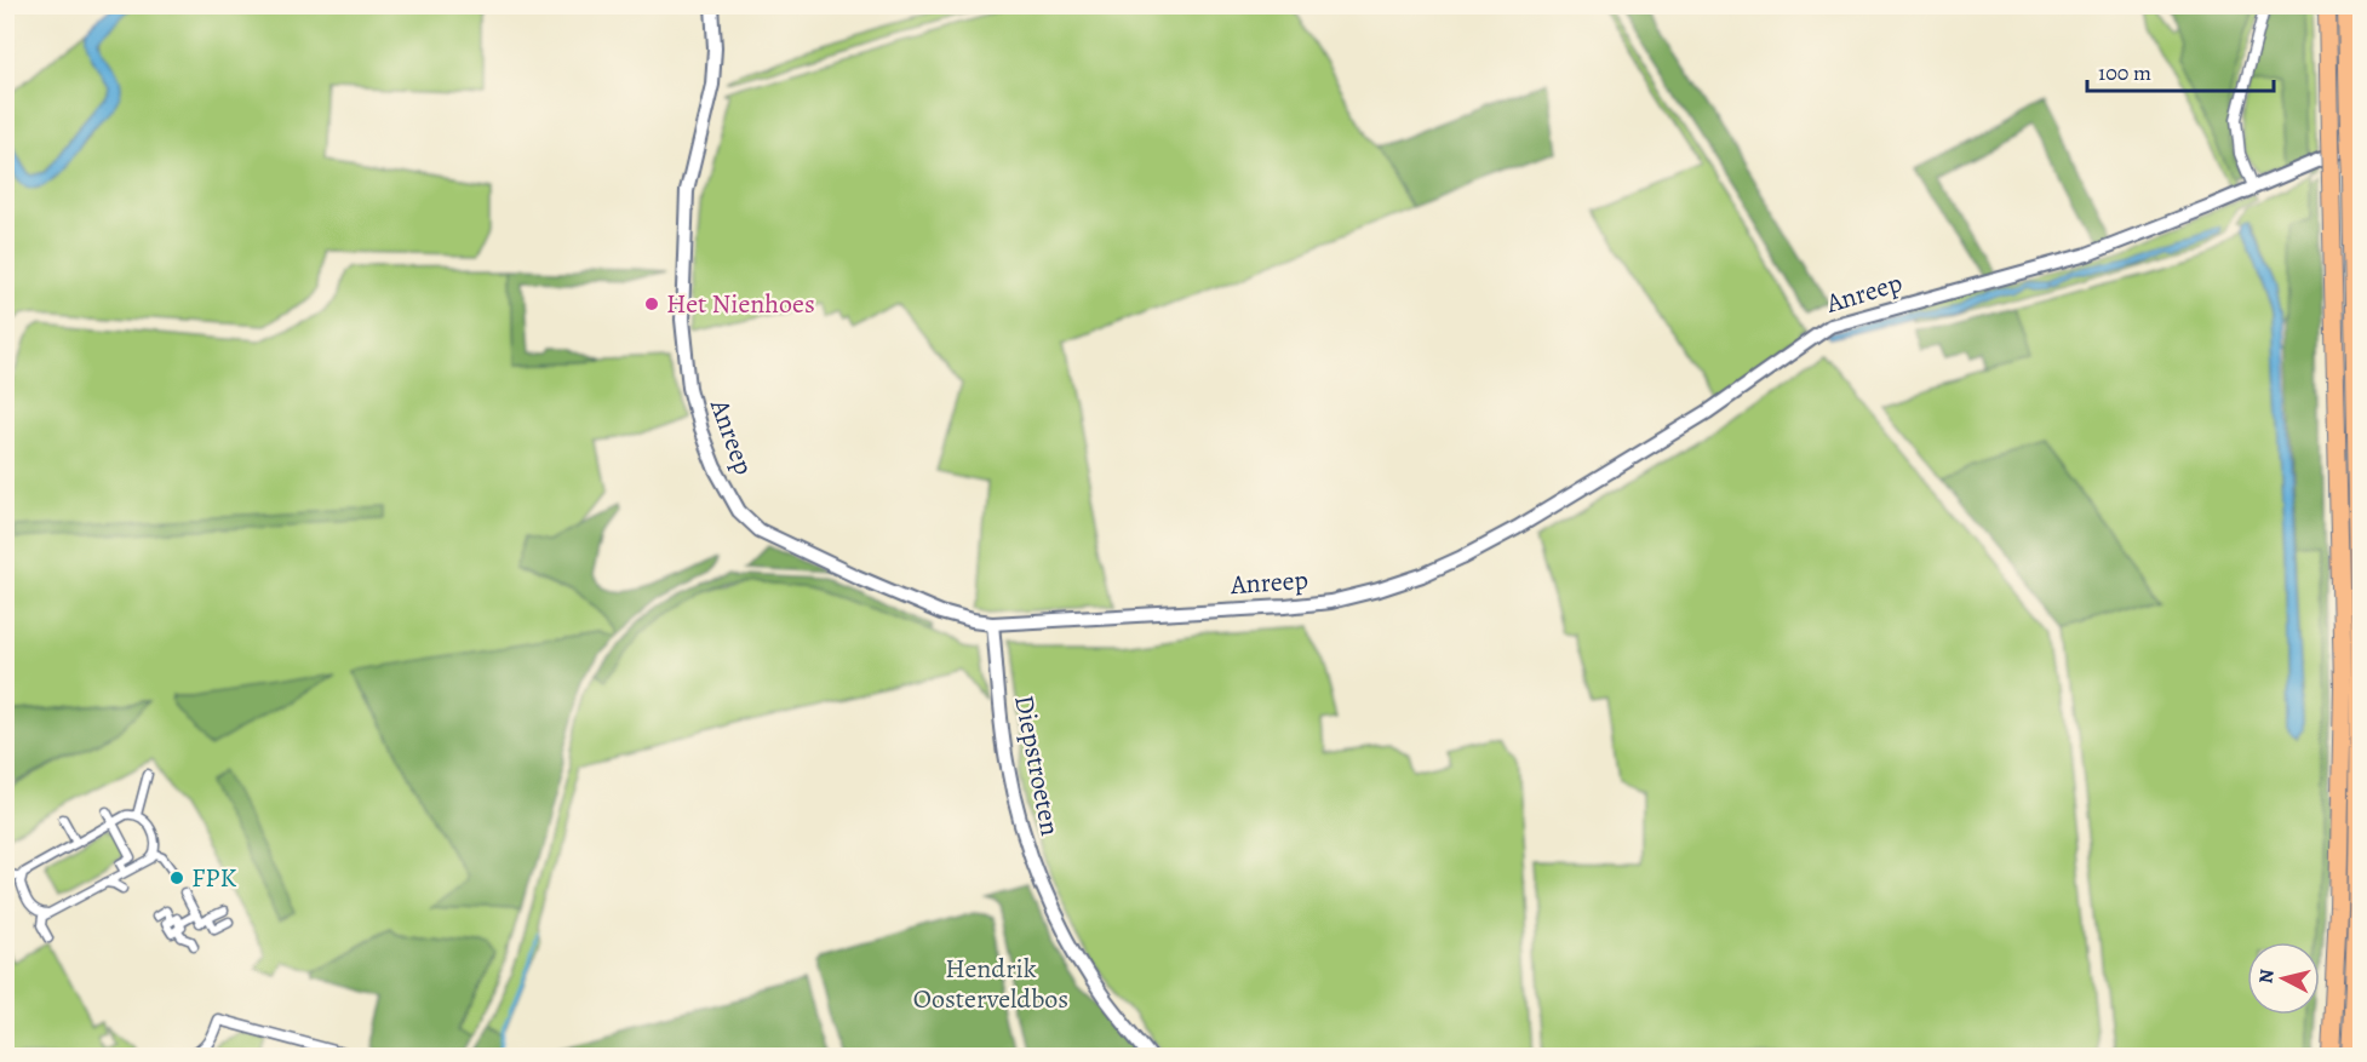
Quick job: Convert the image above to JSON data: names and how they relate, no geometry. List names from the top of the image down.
{
  "streets": {
    "street": ["Anreep", "Diepstroeten"]
  },
  "crossings": [
    ["Anreep", "Diepstroeten"]
  ],
  "parks": ["Hendrik Oosterveldbos"],
  "places": ["Het Nienhoes", "FPK"],
  "scale_bar": "100 m",
  "north": "left"
}
